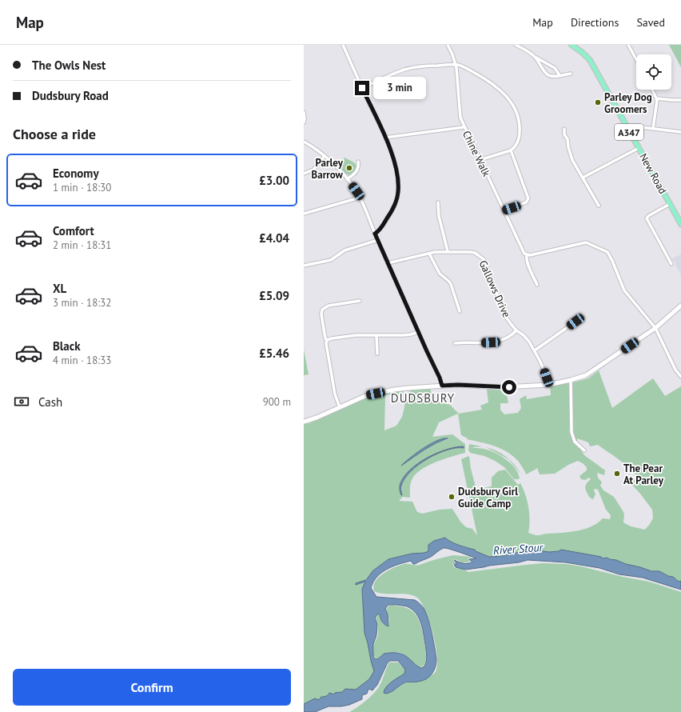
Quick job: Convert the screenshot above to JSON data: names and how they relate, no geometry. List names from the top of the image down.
{
  "streets": {
    "main road": ["A347", "New Road"],
    "street": ["Chine Walk", "Gallows Drive"]
  },
  "districts": ["DUDSBURY"],
  "water": ["River Stour"],
  "places": [
    "Parley Dog Groomers",
    "Parley Barrow",
    "The Pear At Parley",
    "Dudsbury Girl Guide Camp"
  ],
  "page": {
    "header": "Map",
    "nav": ["Map", "Directions", "Saved"],
    "banner": ["The Owls Nest", "Dudsbury Road"],
    "bubble": "3 min",
    "heading": "Choose a ride",
    "list": [
      {
        "name": "Economy",
        "note": "1 min · 18:30",
        "value": "£3.00"
      },
      {
        "name": "Comfort",
        "note": "2 min · 18:31",
        "value": "£4.04"
      },
      {
        "name": "XL",
        "note": "3 min · 18:32",
        "value": "£5.09"
      },
      {
        "name": "Black",
        "note": "4 min · 18:33",
        "value": "£5.46"
      }
    ],
    "pay": ["Cash", "900 m"],
    "buttons": "Confirm"
  }
}
